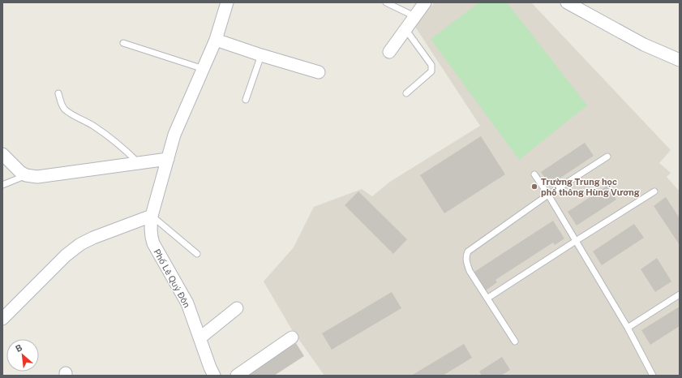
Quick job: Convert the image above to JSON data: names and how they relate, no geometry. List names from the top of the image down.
{
  "streets": {
    "street": ["Phố Lê Quý Đôn"]
  },
  "places": ["Trường Trung học phổ thông Hùng Vương"],
  "north": "top left"
}
